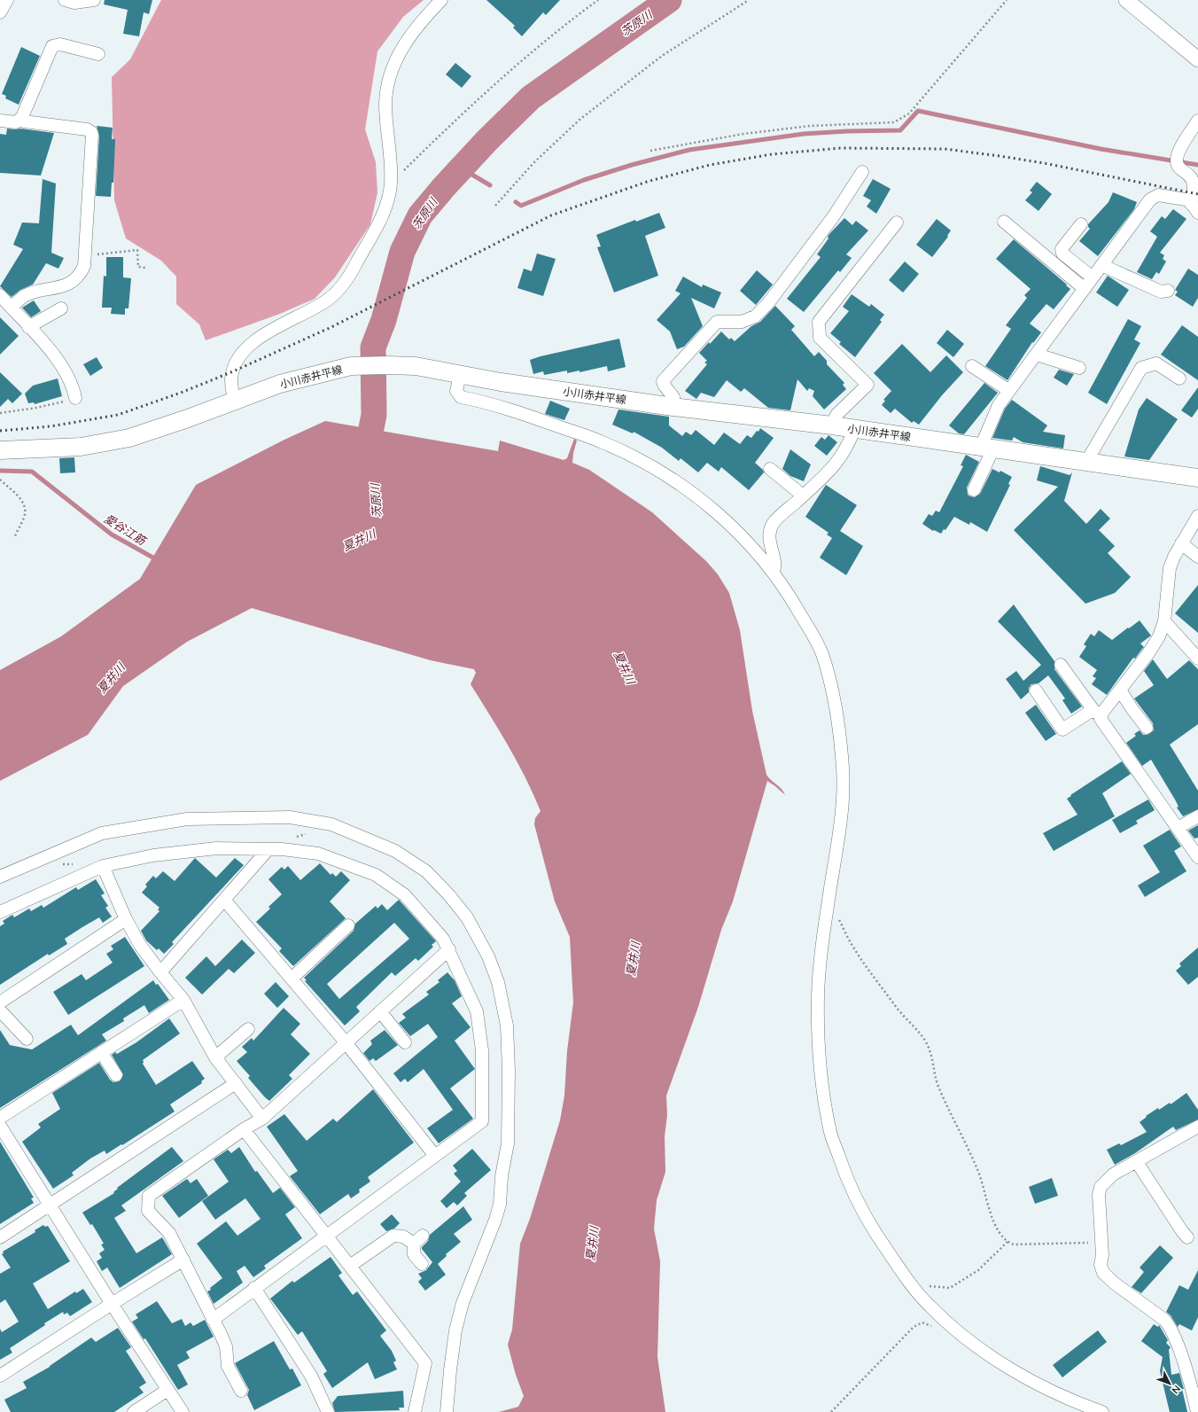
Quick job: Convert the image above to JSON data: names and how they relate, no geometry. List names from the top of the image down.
{
  "streets": {
    "main road": ["小川赤井平線"]
  },
  "water": ["茨原川", "愛谷江筋", "夏井川"],
  "north": "bottom right"
}
